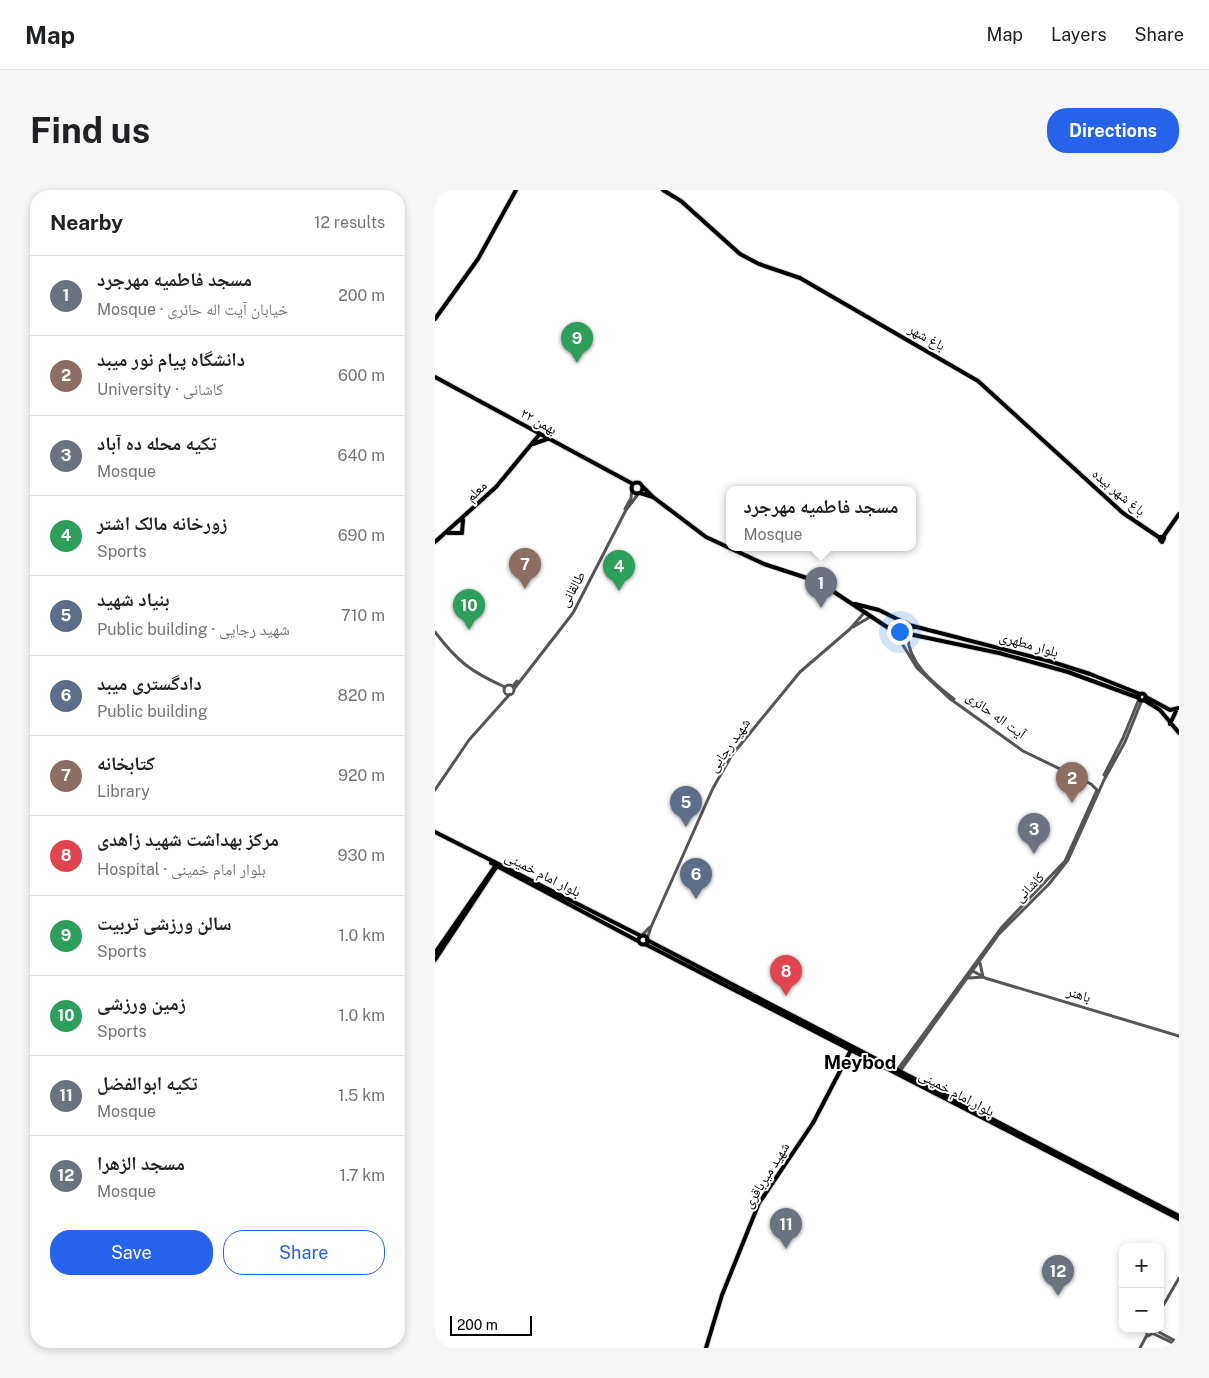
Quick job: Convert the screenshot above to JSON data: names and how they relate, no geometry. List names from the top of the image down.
{
  "streets": {
    "main road": [
      "باغ شهر",
      "۲۲ بهمن",
      "معلم",
      "باغ شهر بیده",
      "بلوار مطهری",
      "آیت اله حائری",
      "بلوار امام خمینی",
      "شهید میرباقری"
    ],
    "street": [
      "طالقانی",
      "شهید رجایی",
      "کاشانی",
      "باهنر"
    ]
  },
  "crossings": [
    ["باغ شهر", "باغ شهر بیده"],
    ["۲۲ بهمن", "معلم"],
    ["۲۲ بهمن", "طالقانی"],
    ["بلوار مطهری", "آیت اله حائری"],
    ["بلوار مطهری", "کاشانی"],
    ["آیت اله حائری", "کاشانی"],
    ["شهید رجایی", "بلوار امام خمینی"],
    ["بلوار امام خمینی", "کاشانی"],
    ["بلوار امام خمینی", "شهید میرباقری"],
    ["کاشانی", "باهنر"]
  ],
  "districts": ["Meybod"],
  "scale_bar": "200 m",
  "page": {
    "header": "Map",
    "nav": ["Map", "Layers", "Share"],
    "buttons": [
      "Directions",
      ["Save", "Share"]
    ],
    "title": "Find us",
    "heading": ["Nearby", "12 results"],
    "list": [
      {
        "mark": "1",
        "name": "مسجد فاطمیه مهرجرد",
        "note": "Mosque · خیابان آیت اله حائری",
        "value": "200 m"
      },
      {
        "mark": "2",
        "name": "دانشگاه پیام نور میبد",
        "note": "University · کاشانی",
        "value": "600 m"
      },
      {
        "mark": "3",
        "name": "تکیه محله ده آباد",
        "note": "Mosque",
        "value": "640 m"
      },
      {
        "mark": "4",
        "name": "زورخانه مالک اشتر",
        "note": "Sports",
        "value": "690 m"
      },
      {
        "mark": "5",
        "name": "بنیاد شهید",
        "note": "Public building · شهید رجایی",
        "value": "710 m"
      },
      {
        "mark": "6",
        "name": "دادگستری میبد",
        "note": "Public building",
        "value": "820 m"
      },
      {
        "mark": "7",
        "name": "کتابخانه",
        "note": "Library",
        "value": "920 m"
      },
      {
        "mark": "8",
        "name": "مرکز بهداشت شهید زاهدی",
        "note": "Hospital · بلوار امام خمینی",
        "value": "930 m"
      },
      {
        "mark": "9",
        "name": "سالن ورزشی تربیت",
        "note": "Sports",
        "value": "1.0 km"
      },
      {
        "mark": "10",
        "name": "زمین ورزشی",
        "note": "Sports",
        "value": "1.0 km"
      },
      {
        "mark": "11",
        "name": "تکیه ابوالفضل",
        "note": "Mosque",
        "value": "1.5 km"
      },
      {
        "mark": "12",
        "name": "مسجد الزهرا",
        "note": "Mosque",
        "value": "1.7 km"
      }
    ],
    "pins": [
      "9",
      "7",
      "4",
      "1",
      "10",
      "2",
      "5",
      "3",
      "6",
      "8",
      "11",
      "12"
    ],
    "popup": ["مسجد فاطمیه مهرجرد", "Mosque"],
    "map_buttons": ["+", "−"],
    "scale": "200 m"
  }
}
